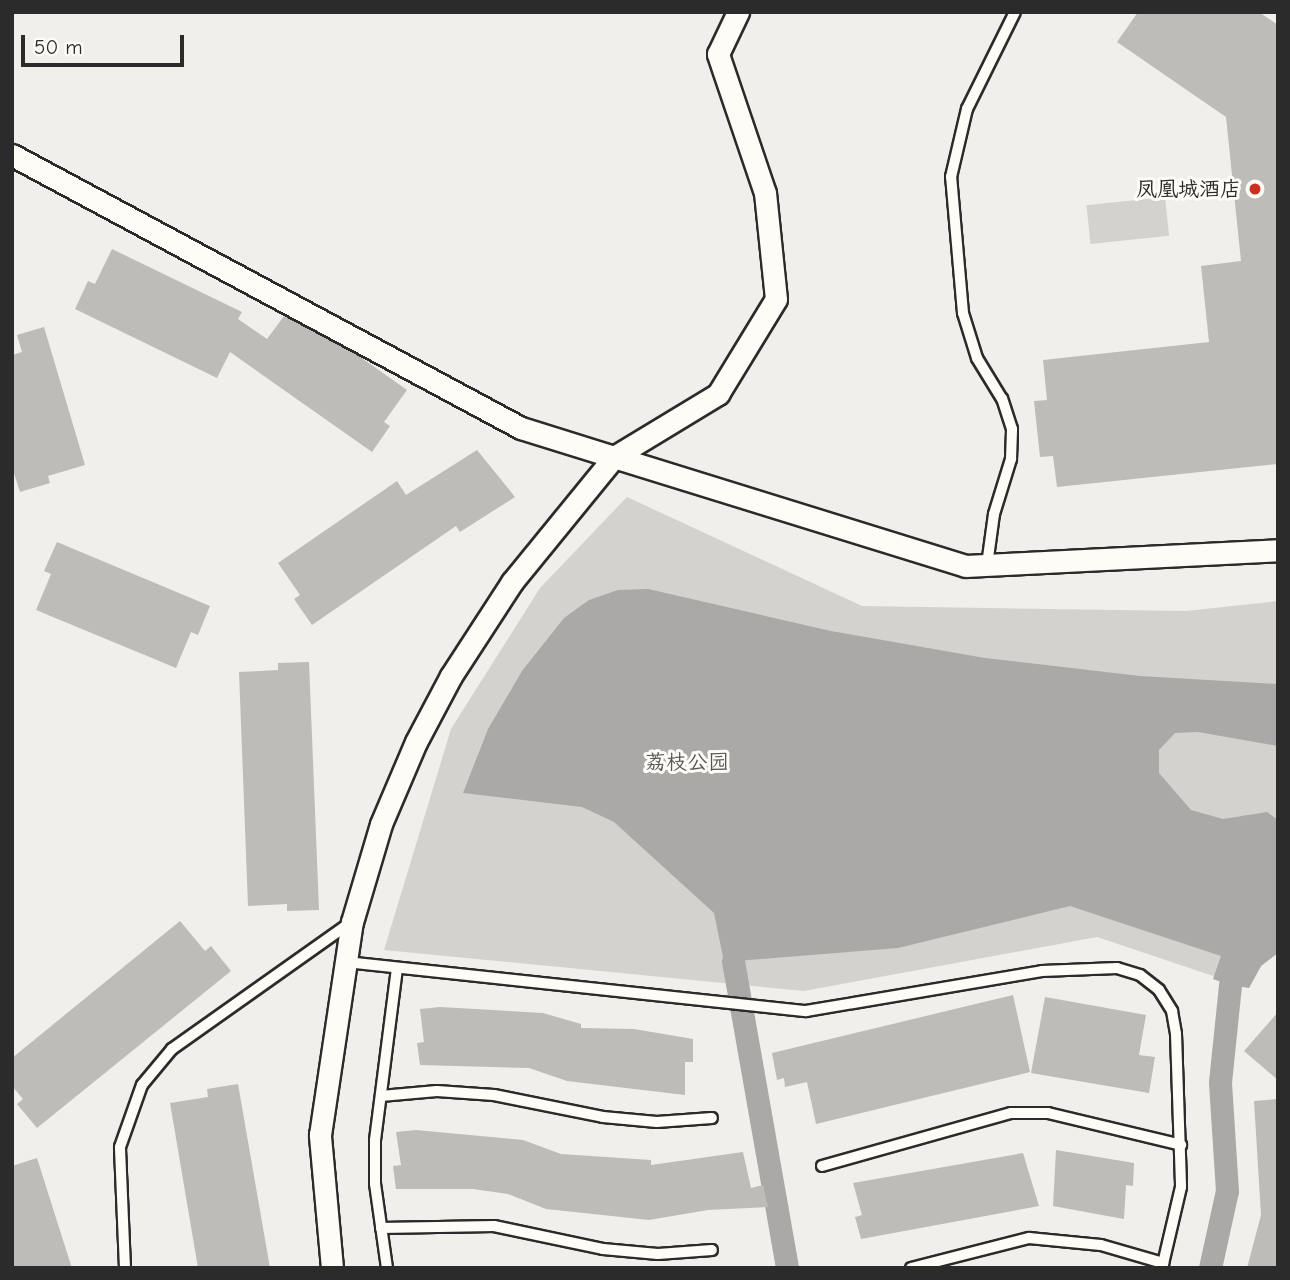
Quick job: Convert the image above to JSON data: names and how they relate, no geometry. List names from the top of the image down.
{
  "parks": ["荔枝公园"],
  "places": ["凤凰城酒店"],
  "scale_bar": "50 m"
}
